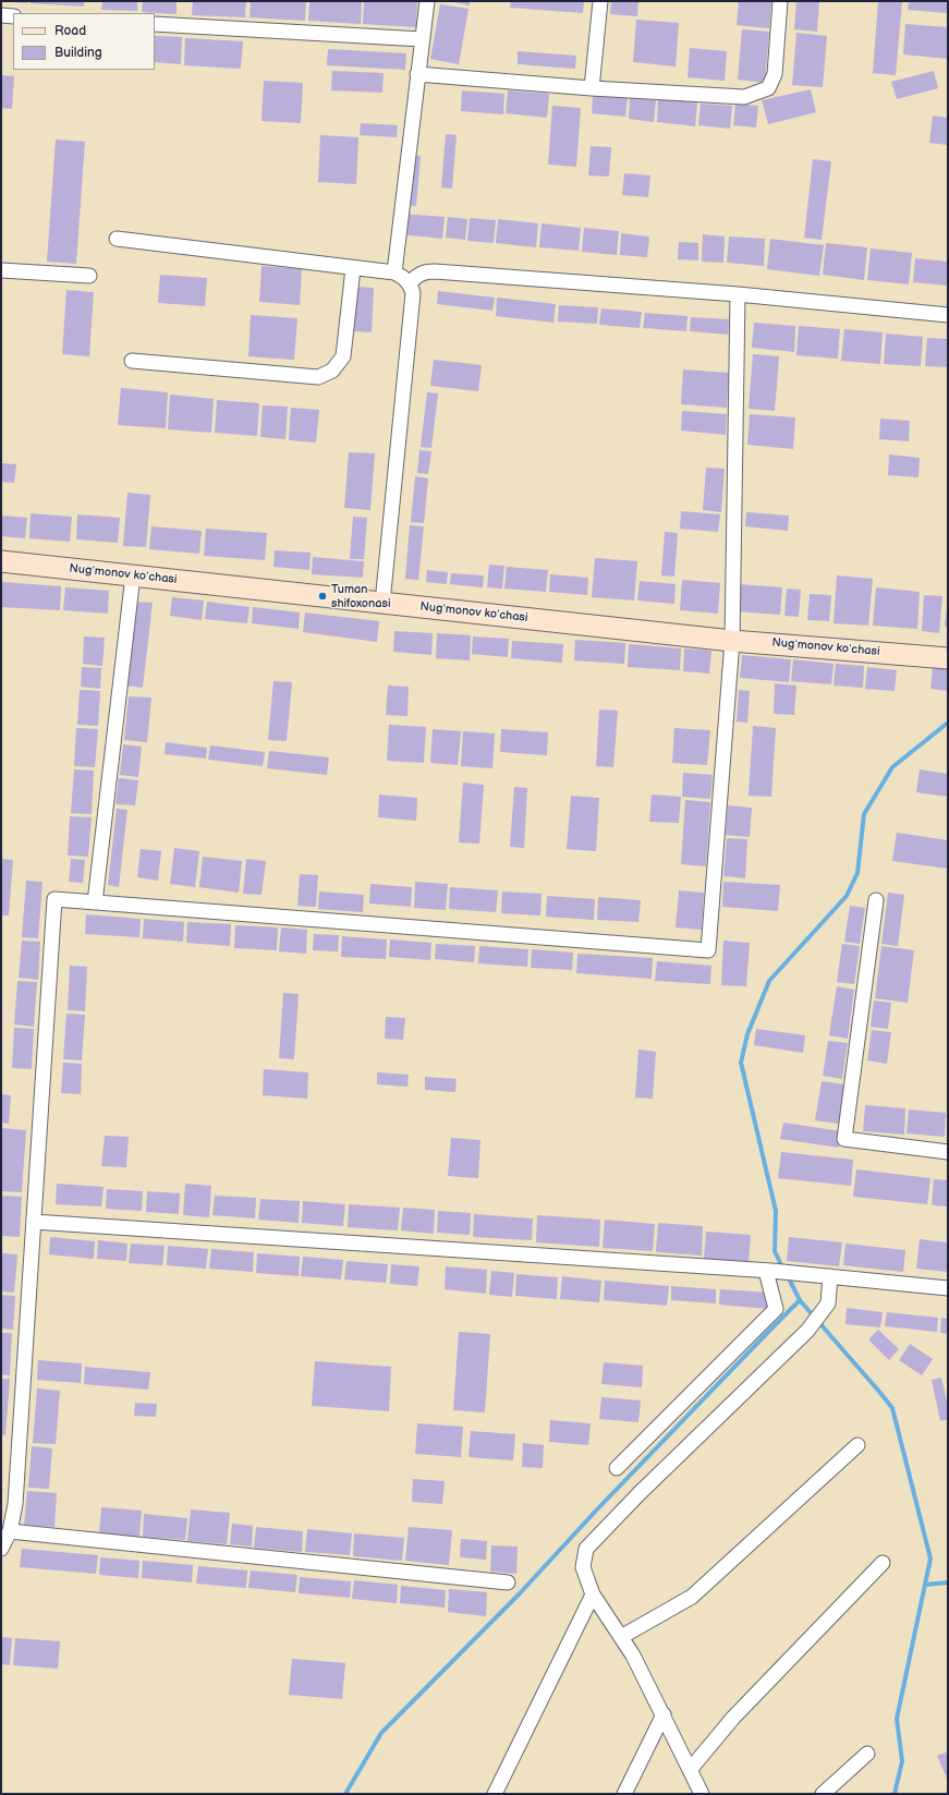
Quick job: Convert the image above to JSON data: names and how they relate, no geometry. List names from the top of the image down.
{
  "streets": {
    "main road": ["Nugʻmonov koʻchasi"]
  },
  "places": ["Tuman shifoxonasi"],
  "legend": ["Road", "Building"]
}
